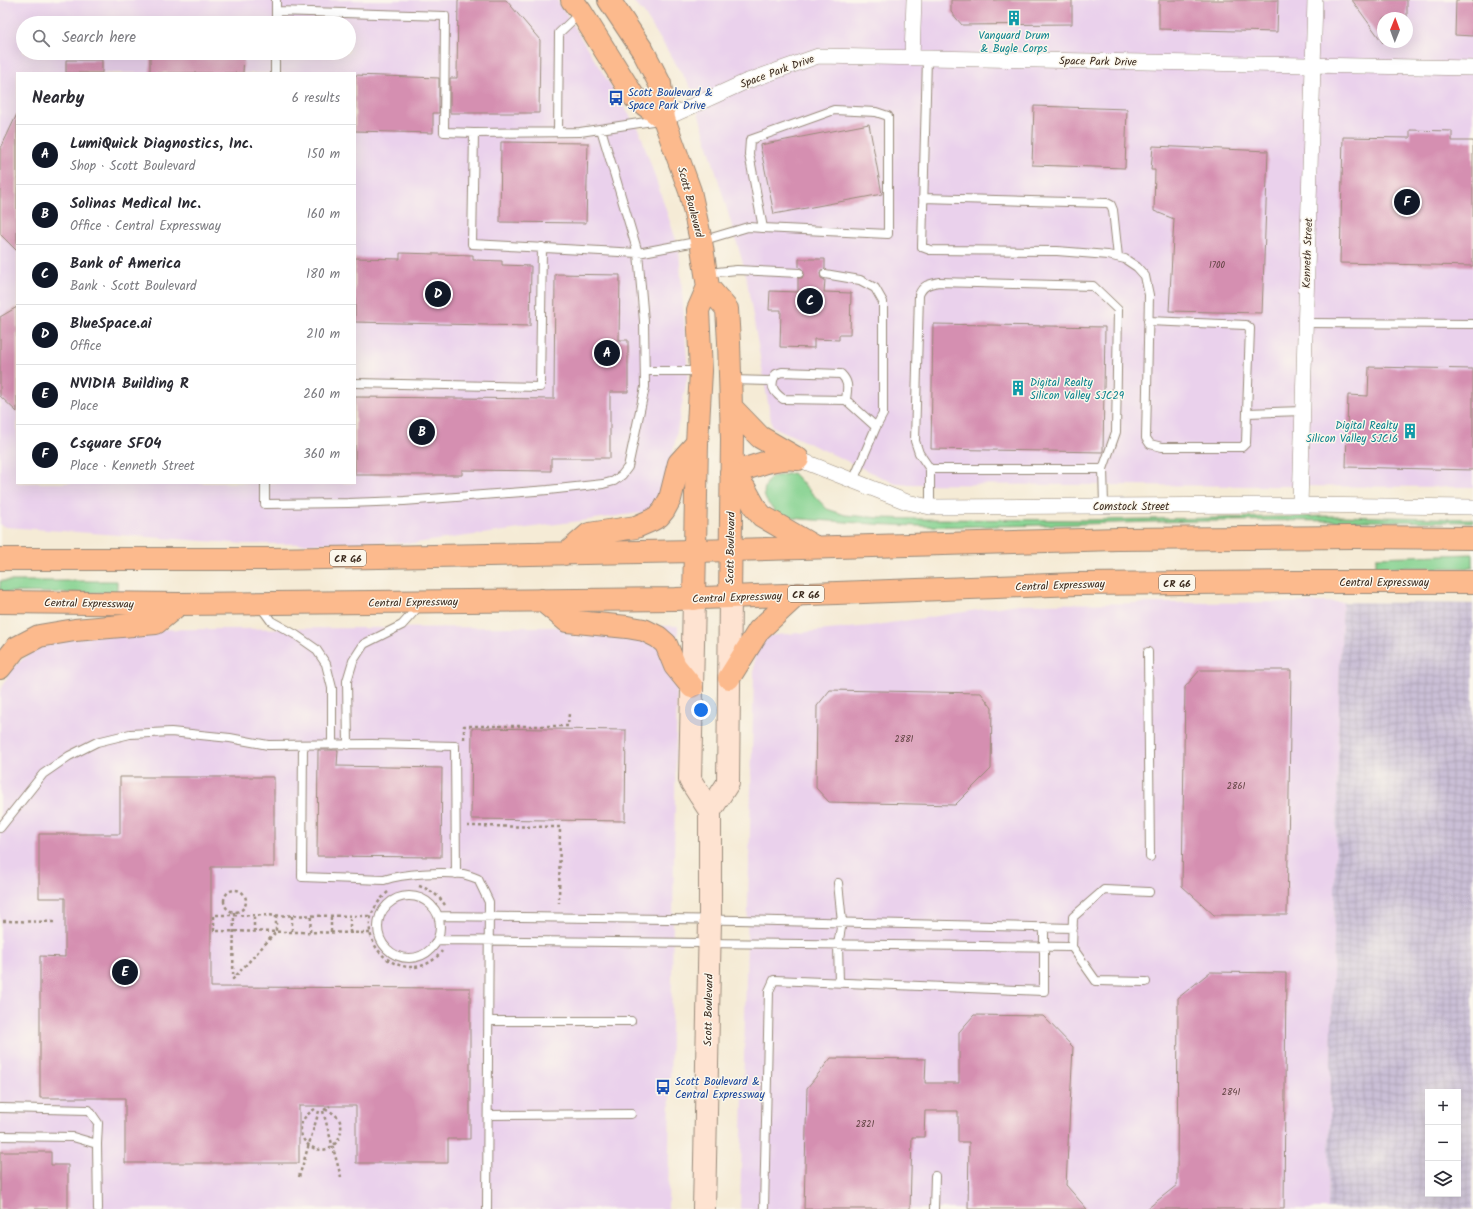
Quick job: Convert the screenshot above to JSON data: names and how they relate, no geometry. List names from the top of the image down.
{
  "streets": {
    "main road": ["Scott Boulevard", "CR G6", "Central Expressway"],
    "street": ["Space Park Drive", "Kenneth Street", "Comstock Street"]
  },
  "crossings": [
    ["Space Park Drive", "Scott Boulevard"],
    ["Space Park Drive", "Kenneth Street"],
    ["Scott Boulevard", "CR G6"],
    ["Scott Boulevard", "Central Expressway"],
    ["Kenneth Street", "Comstock Street"]
  ],
  "places": {
    "building": ["Vanguard Drum & Bugle Corps", "Digital Realty Silicon Valley SJC29", "Digital Realty Silicon Valley SJC16"],
    "bus stop": ["Scott Boulevard & Space Park Drive", "Scott Boulevard & Central Expressway"]
  },
  "house_numbers": [
    "1700",
    "2881",
    "2861",
    "2841",
    "2821"
  ],
  "north": "top",
  "page": {
    "search": "Search here",
    "heading": ["Nearby", "6 results"],
    "list": [
      {
        "mark": "A",
        "name": "LumiQuick Diagnostics, Inc.",
        "note": "Shop · Scott Boulevard",
        "value": "150 m"
      },
      {
        "mark": "B",
        "name": "Solinas Medical Inc.",
        "note": "Office · Central Expressway",
        "value": "160 m"
      },
      {
        "mark": "C",
        "name": "Bank of America",
        "note": "Bank · Scott Boulevard",
        "value": "180 m"
      },
      {
        "mark": "D",
        "name": "BlueSpace.ai",
        "note": "Office",
        "value": "210 m"
      },
      {
        "mark": "E",
        "name": "NVIDIA Building R",
        "note": "Place",
        "value": "260 m"
      },
      {
        "mark": "F",
        "name": "Csquare SFO4",
        "note": "Place · Kenneth Street",
        "value": "360 m"
      }
    ],
    "pins": [
      "F",
      "D",
      "C",
      "A",
      "B",
      "E"
    ],
    "map_buttons": ["+", "−"]
  }
}
